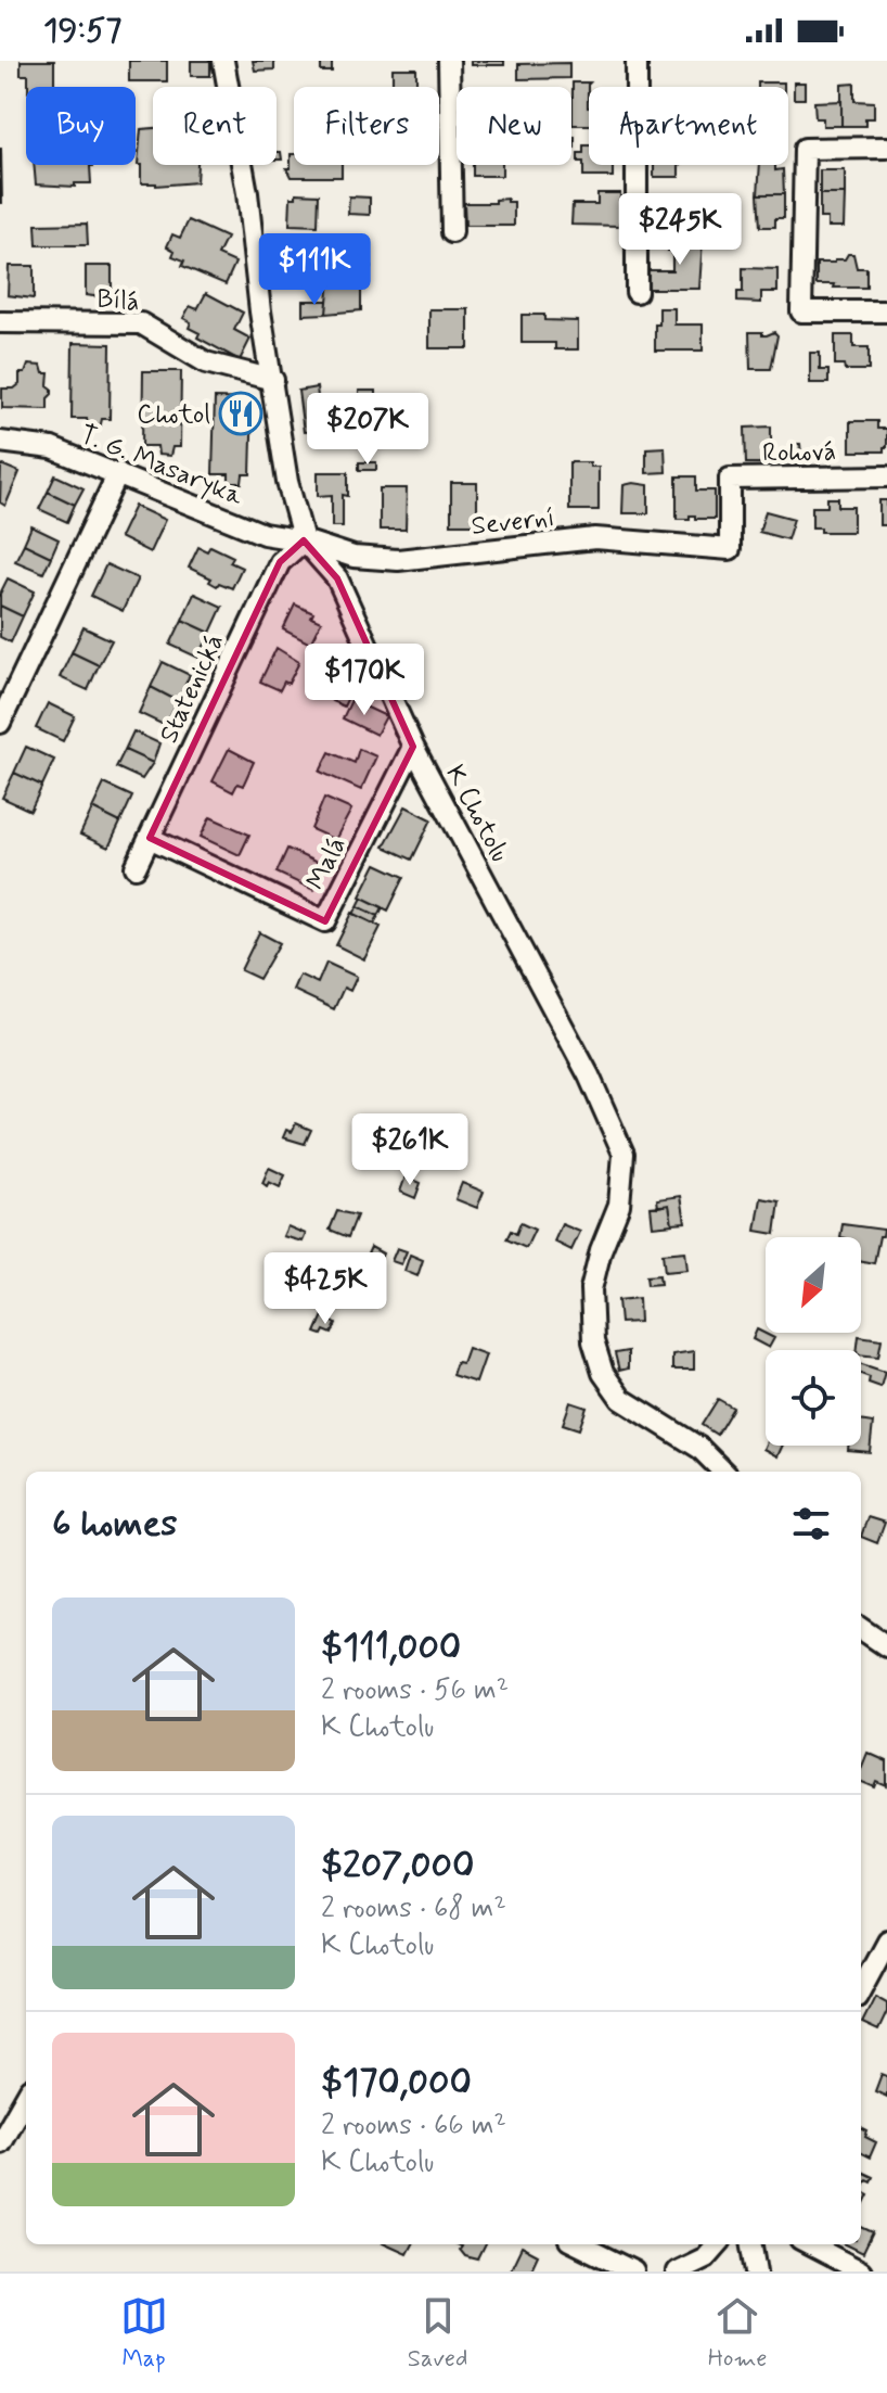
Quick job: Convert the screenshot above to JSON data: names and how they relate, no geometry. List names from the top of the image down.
{
  "streets": {
    "street": [
      "Bílá",
      "Rohová",
      "T. G. Masaryka",
      "Severní",
      "Statenická",
      "K Chotolu",
      "Malá"
    ]
  },
  "crossings": [
    ["Bílá", "K Chotolu"],
    ["Rohová", "Severní"],
    ["T. G. Masaryka", "Severní"],
    ["T. G. Masaryka", "Statenická"],
    ["T. G. Masaryka", "K Chotolu"],
    ["Severní", "Statenická"],
    ["Severní", "K Chotolu"],
    ["Statenická", "K Chotolu"],
    ["Statenická", "Malá"],
    ["K Chotolu", "Malá"]
  ],
  "places": {
    "restaurant": ["Chotol"]
  },
  "north": "bottom left",
  "page": {
    "status": "19:57",
    "chip": [
      "Buy",
      "Rent",
      "Filters",
      "New",
      "Apartment"
    ],
    "price": [
      "$245K",
      "$111K",
      "$207K",
      "$170K",
      "$261K",
      "$425K"
    ],
    "heading": "6 homes",
    "list": [
      {
        "name": "$111,000",
        "note": "2 rooms · 56 m² · K Chotolu"
      },
      {
        "name": "$207,000",
        "note": "2 rooms · 68 m² · K Chotolu"
      },
      {
        "name": "$170,000",
        "note": "2 rooms · 66 m² · K Chotolu"
      }
    ],
    "tabs": ["Map", "Saved", "Home"]
  }
}
